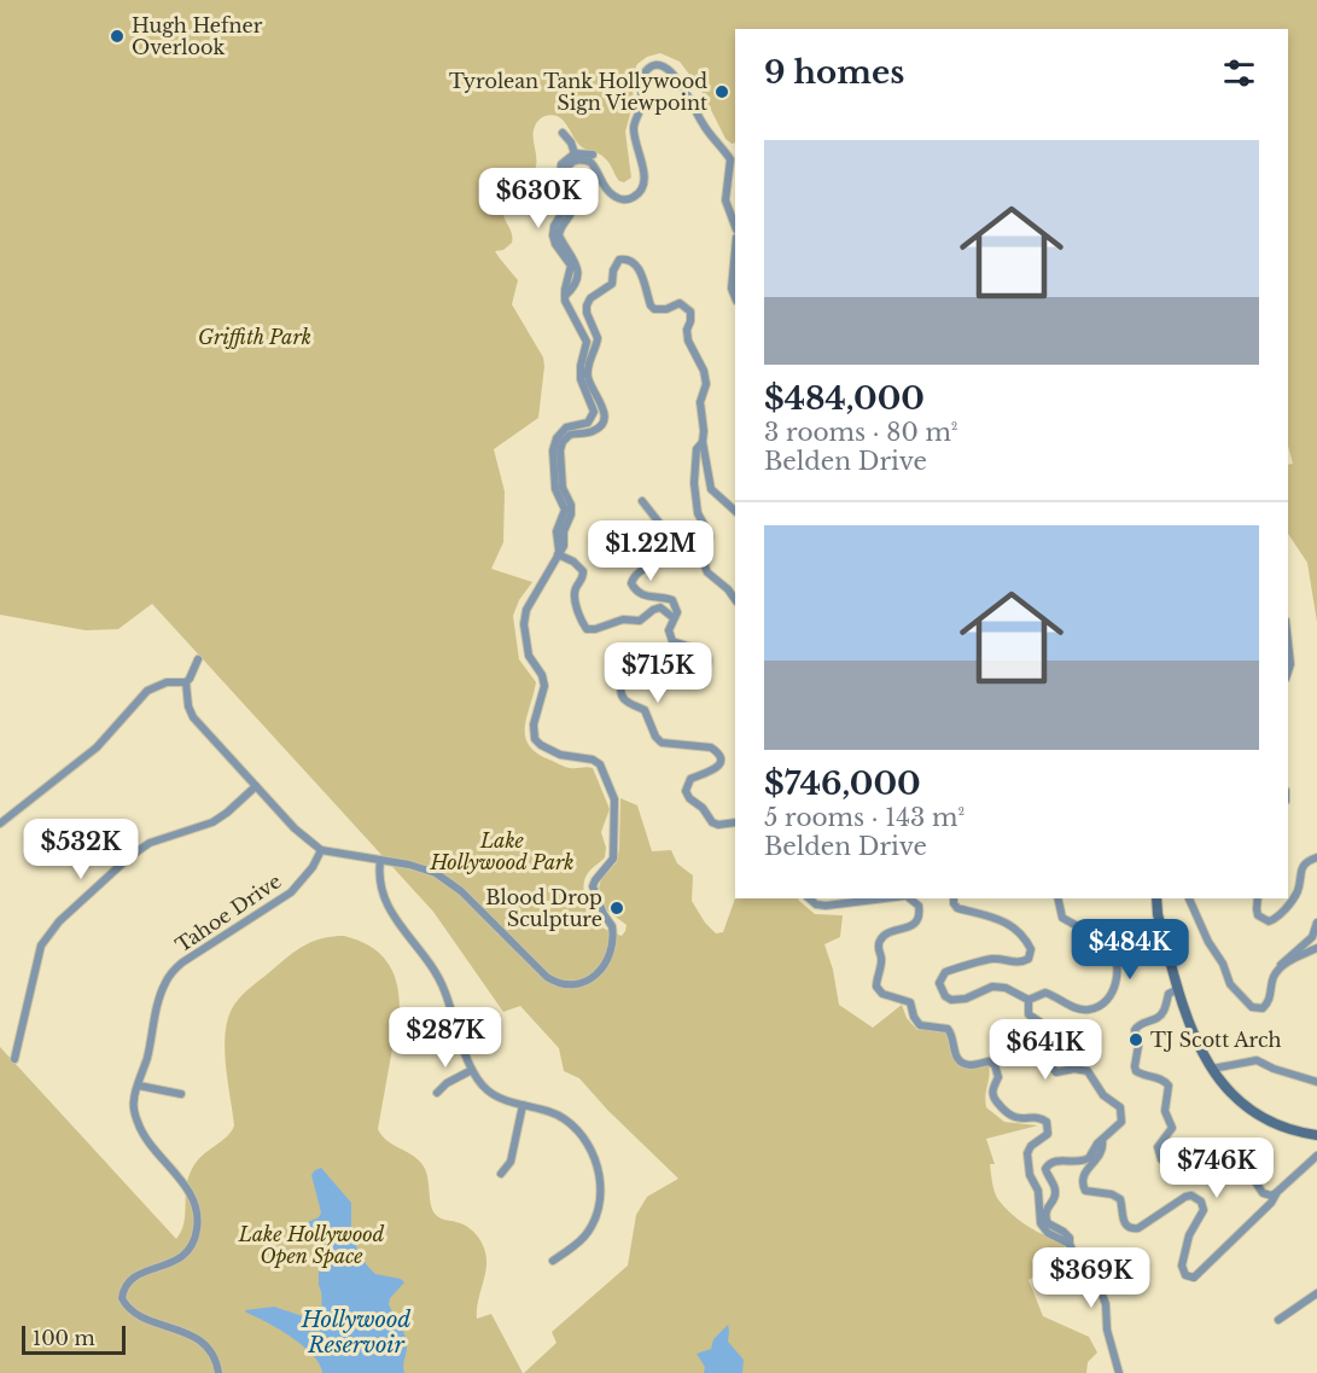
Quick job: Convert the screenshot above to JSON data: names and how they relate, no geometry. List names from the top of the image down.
{
  "streets": {
    "street": ["Tahoe Drive"]
  },
  "water": ["Hollywood Reservoir"],
  "parks": ["Griffith Park", "Lake Hollywood Park", "Lake Hollywood Open Space"],
  "places": [
    "Hugh Hefner Overlook",
    "Tyrolean Tank Hollywood Sign Viewpoint",
    "Blood Drop Sculpture",
    "TJ Scott Arch"
  ],
  "scale_bar": "100 m",
  "page": {
    "heading": "9 homes",
    "list": [
      {
        "name": "$484,000",
        "note": "3 rooms · 80 m² · Belden Drive"
      },
      {
        "name": "$746,000",
        "note": "5 rooms · 143 m² · Belden Drive"
      }
    ],
    "price": [
      "$630K",
      "$1.22M",
      "$715K",
      "$532K",
      "$484K",
      "$287K",
      "$641K",
      "$746K",
      "$369K"
    ],
    "scale": "100 m"
  }
}
